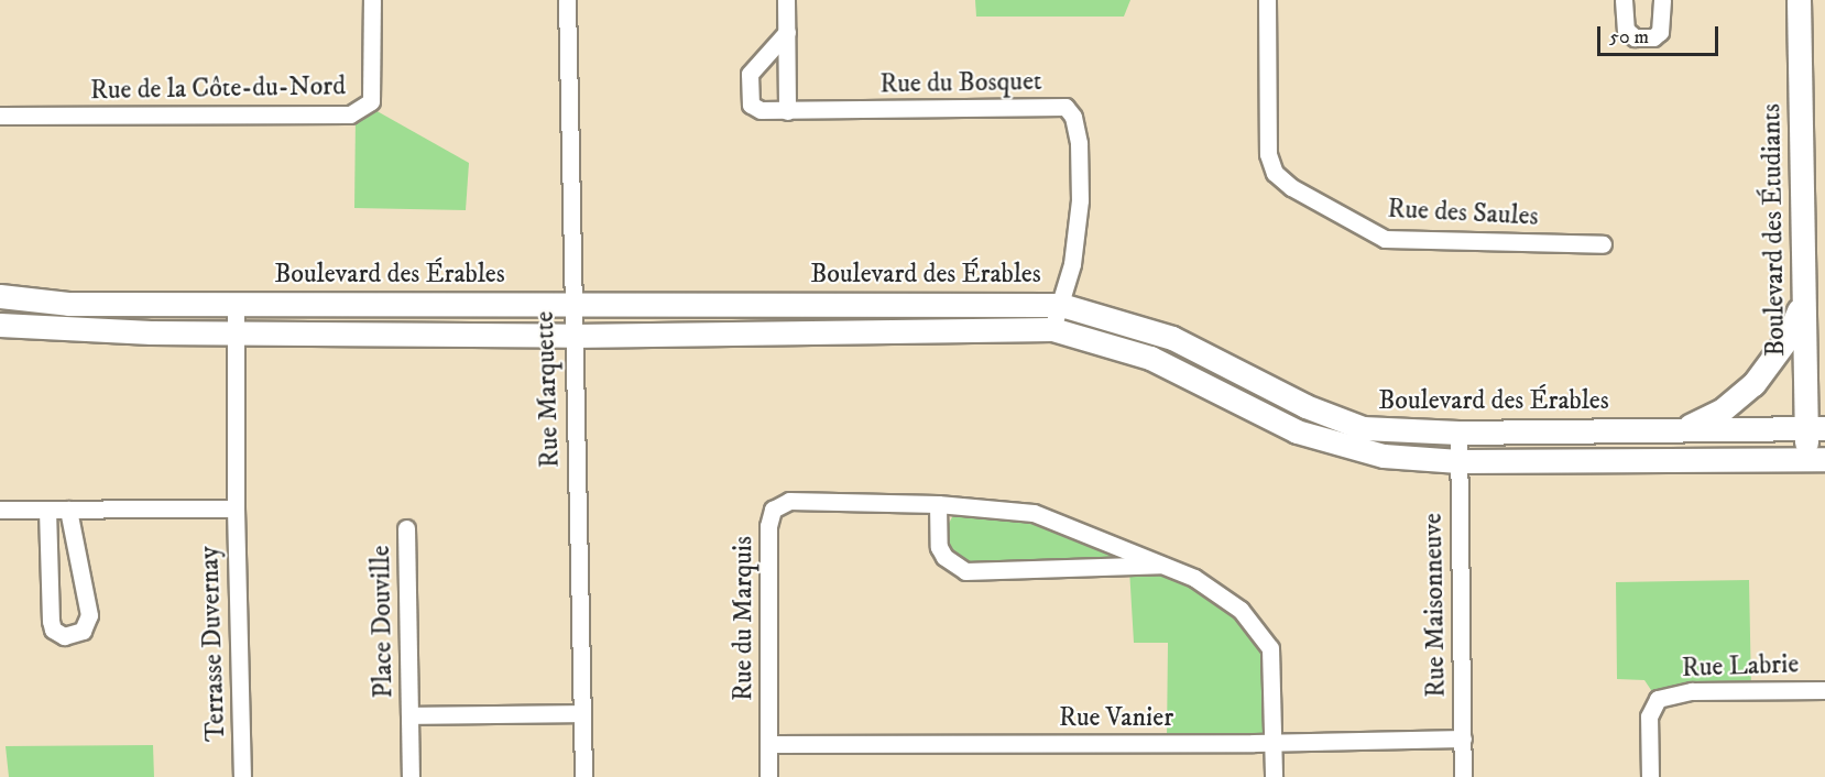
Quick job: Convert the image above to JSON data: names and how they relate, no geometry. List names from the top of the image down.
{
  "streets": {
    "street": [
      "Rue du Bosquet",
      "Rue de la Côte-du-Nord",
      "Rue des Saules",
      "Boulevard des Étudiants",
      "Boulevard des Érables",
      "Rue Marquette",
      "Rue Maisonneuve",
      "Rue du Marquis",
      "Place Douville",
      "Terrasse Duvernay",
      "Rue Labrie",
      "Rue Vanier"
    ]
  },
  "crossings": [
    ["Rue du Bosquet", "Boulevard des Érables"],
    ["Boulevard des Étudiants", "Boulevard des Érables"],
    ["Boulevard des Érables", "Rue Marquette"],
    ["Boulevard des Érables", "Rue Maisonneuve"],
    ["Boulevard des Érables", "Terrasse Duvernay"],
    ["Rue Marquette", "Place Douville"],
    ["Rue Maisonneuve", "Rue Vanier"],
    ["Rue du Marquis", "Rue Vanier"]
  ],
  "scale_bar": "50 m"
}
